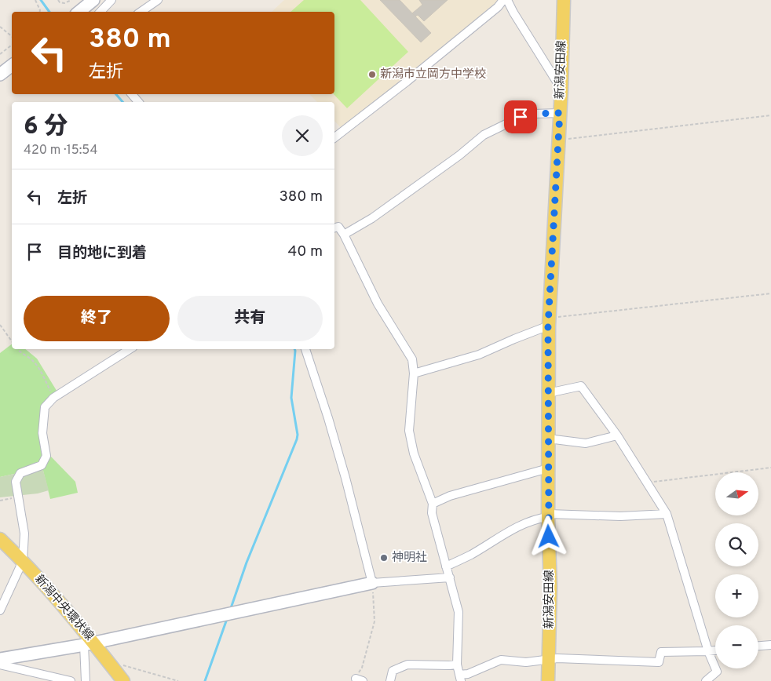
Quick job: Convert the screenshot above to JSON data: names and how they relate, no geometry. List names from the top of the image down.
{
  "streets": {
    "main road": ["新潟安田線", "新潟中央環状線"]
  },
  "places": ["新潟市立岡方中学校", "神明社"],
  "north": "right",
  "page": {
    "turn": ["380 m", "左折"],
    "heading": ["6 分", "420 m · 15:54"],
    "list": [
      {
        "name": "左折",
        "value": "380 m"
      },
      {
        "name": "目的地に到着",
        "value": "40 m"
      }
    ],
    "buttons": ["終了", "共有"],
    "map_buttons": ["+", "−"]
  }
}
